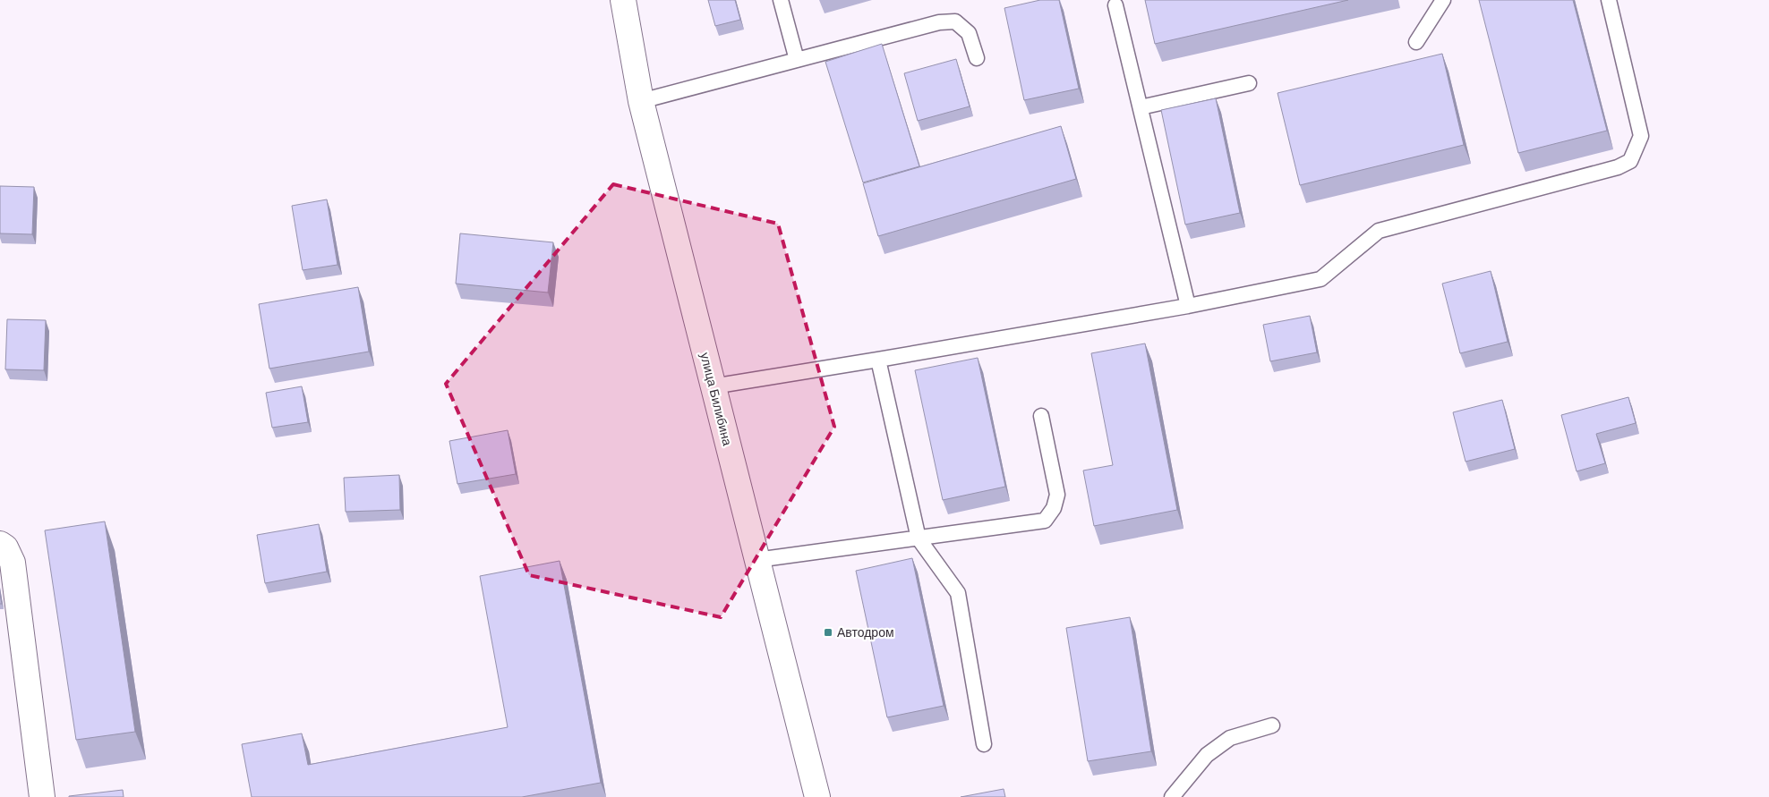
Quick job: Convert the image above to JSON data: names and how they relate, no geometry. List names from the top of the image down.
{
  "streets": {
    "main road": ["улица Билибина"]
  },
  "places": {
    "transit": ["Автодром"]
  }
}
